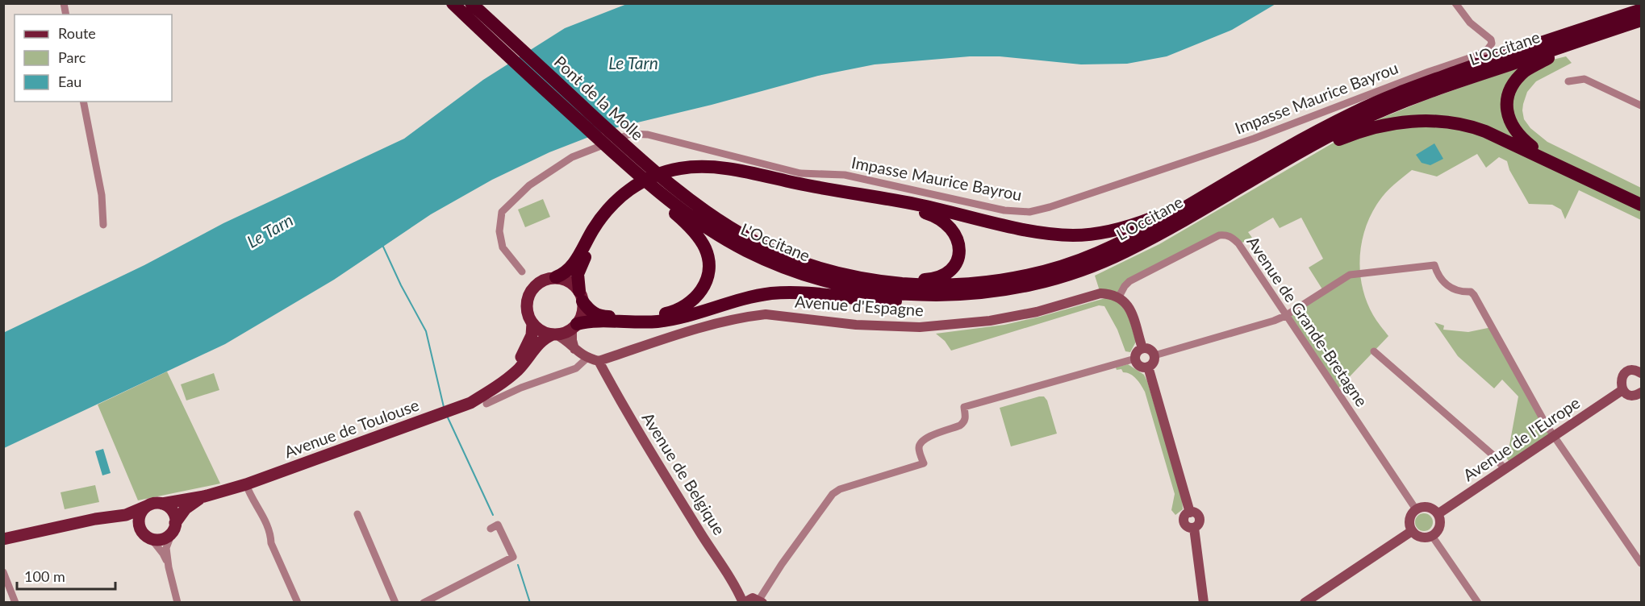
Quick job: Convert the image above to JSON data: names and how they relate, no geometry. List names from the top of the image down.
{
  "streets": {
    "highway": ["L'Occitane", "Pont de la Molle"],
    "main road": ["Avenue de Toulouse"],
    "street": [
      "Impasse Maurice Bayrou",
      "Avenue d'Espagne",
      "Avenue de Grande-Bretagne",
      "Avenue de l'Europe",
      "Avenue de Belgique"
    ]
  },
  "crossings": [
    ["L'Occitane", "Pont de la Molle"],
    ["Avenue d'Espagne", "Avenue de Grande-Bretagne"],
    ["Avenue d'Espagne", "Avenue de Belgique"],
    ["Avenue de Grande-Bretagne", "Avenue de l'Europe"]
  ],
  "water": ["Le Tarn"],
  "legend": ["Route", "Parc", "Eau"],
  "scale_bar": "100 m"
}
